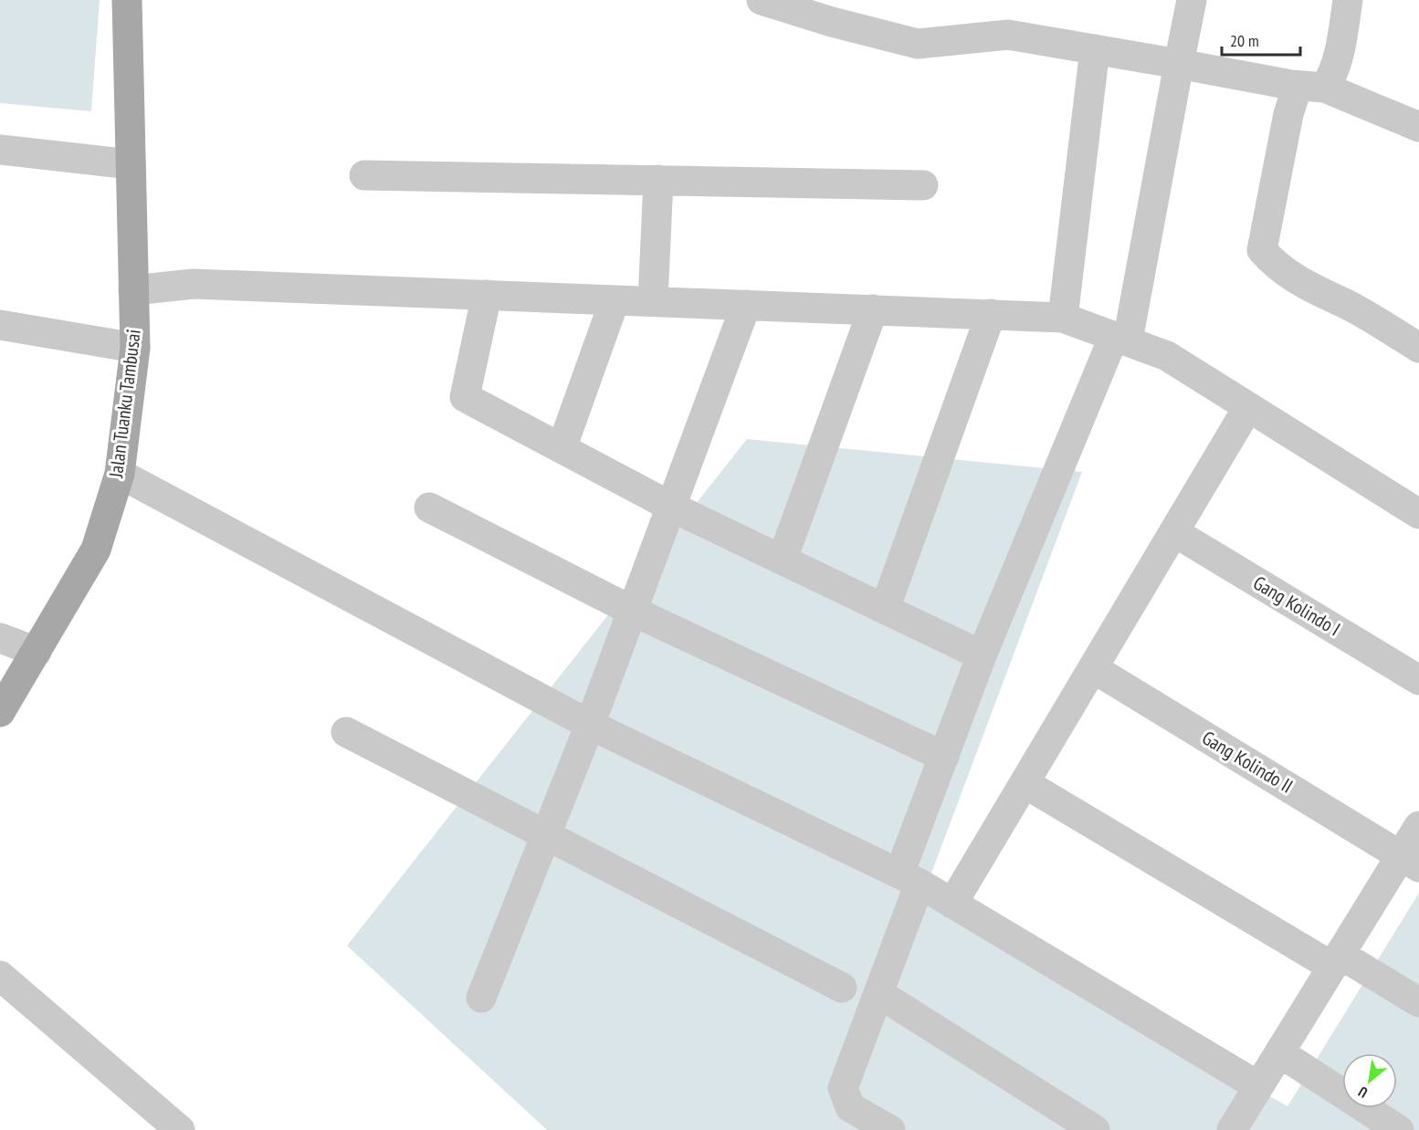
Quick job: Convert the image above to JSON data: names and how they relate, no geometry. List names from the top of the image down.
{
  "streets": {
    "main road": ["Jalan Tuanku Tambusai"],
    "street": ["Gang Kolindo I", "Gang Kolindo II"]
  },
  "scale_bar": "20 m",
  "north": "bottom left"
}
